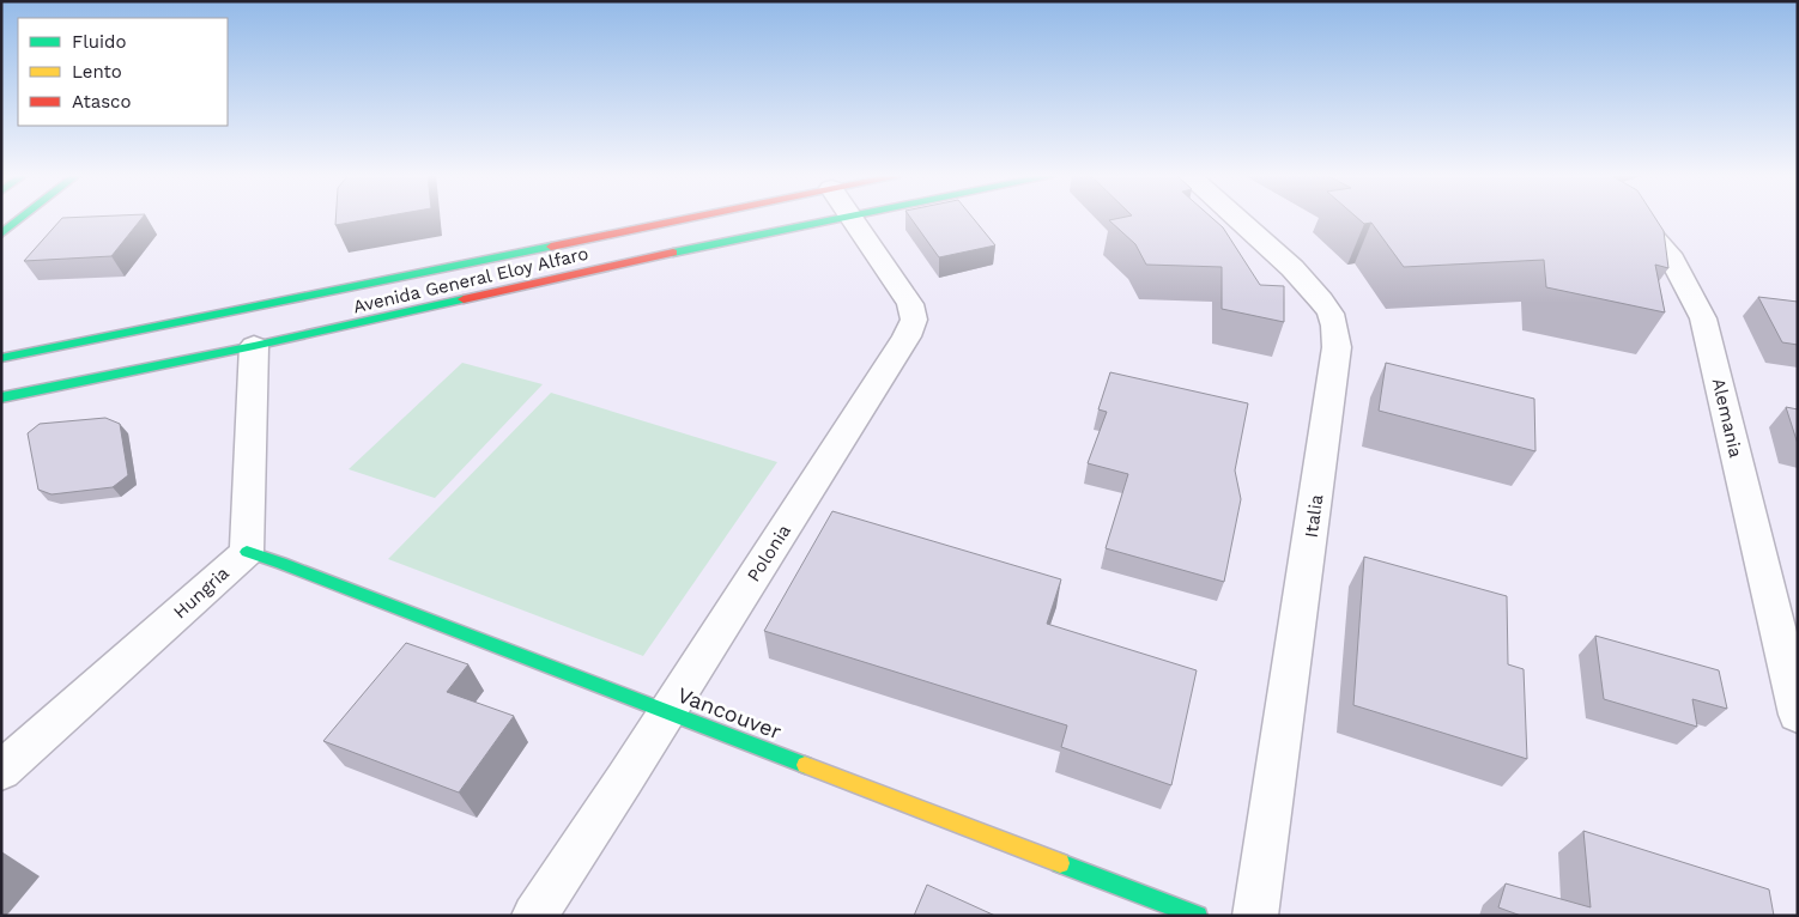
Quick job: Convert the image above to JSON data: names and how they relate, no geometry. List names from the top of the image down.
{
  "streets": {
    "main road": ["Avenida General Eloy Alfaro", "Vancouver"],
    "street": [
      "Alemania",
      "Italia",
      "Polonia",
      "Hungria"
    ]
  },
  "crossings": [
    ["Polonia", "Vancouver"],
    ["Hungria", "Vancouver"]
  ],
  "legend": ["Fluido", "Lento", "Atasco"]
}
